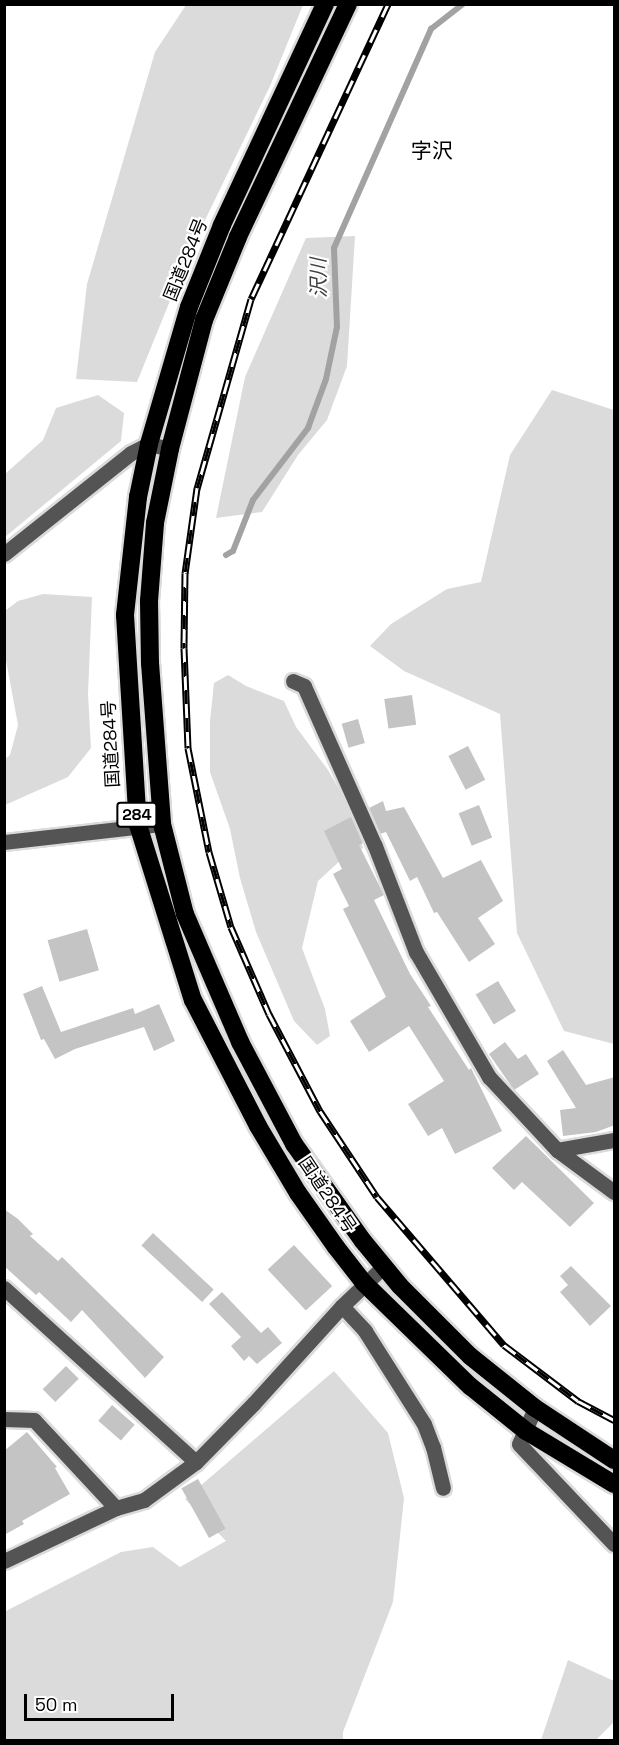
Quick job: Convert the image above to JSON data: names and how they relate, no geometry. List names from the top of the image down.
{
  "streets": {
    "highway": ["国道284号", "284"]
  },
  "districts": ["字沢"],
  "water": ["沢川"],
  "scale_bar": "50 m"
}
